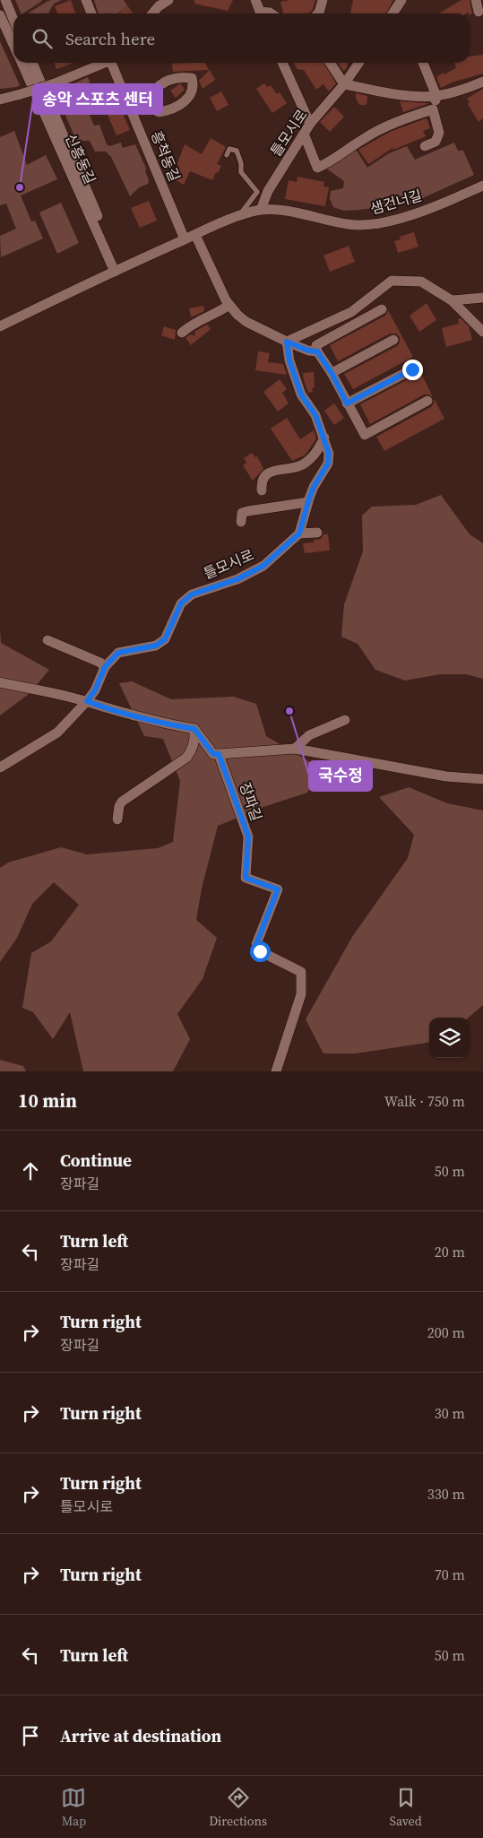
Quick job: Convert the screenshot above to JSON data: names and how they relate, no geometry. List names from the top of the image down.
{
  "streets": {
    "street": [
      "틀모시로",
      "흥척동길",
      "신흥동길",
      "샘건너길",
      "장파길"
    ]
  },
  "crossings": [
    ["틀모시로", "샘건너길"]
  ],
  "places": ["송악 스포츠 센터", "국수정"],
  "page": {
    "search": "Search here",
    "heading": ["10 min", "Walk · 750 m"],
    "list": [
      ["Continue", "장파길", "50 m"],
      ["Turn left", "장파길", "20 m"],
      ["Turn right", "장파길", "200 m"],
      ["Turn right", "30 m"],
      ["Turn right", "틀모시로", "330 m"],
      ["Turn right", "70 m"],
      ["Turn left", "50 m"],
      "Arrive at destination"
    ],
    "nav": ["Map", "Directions", "Saved"]
  }
}
